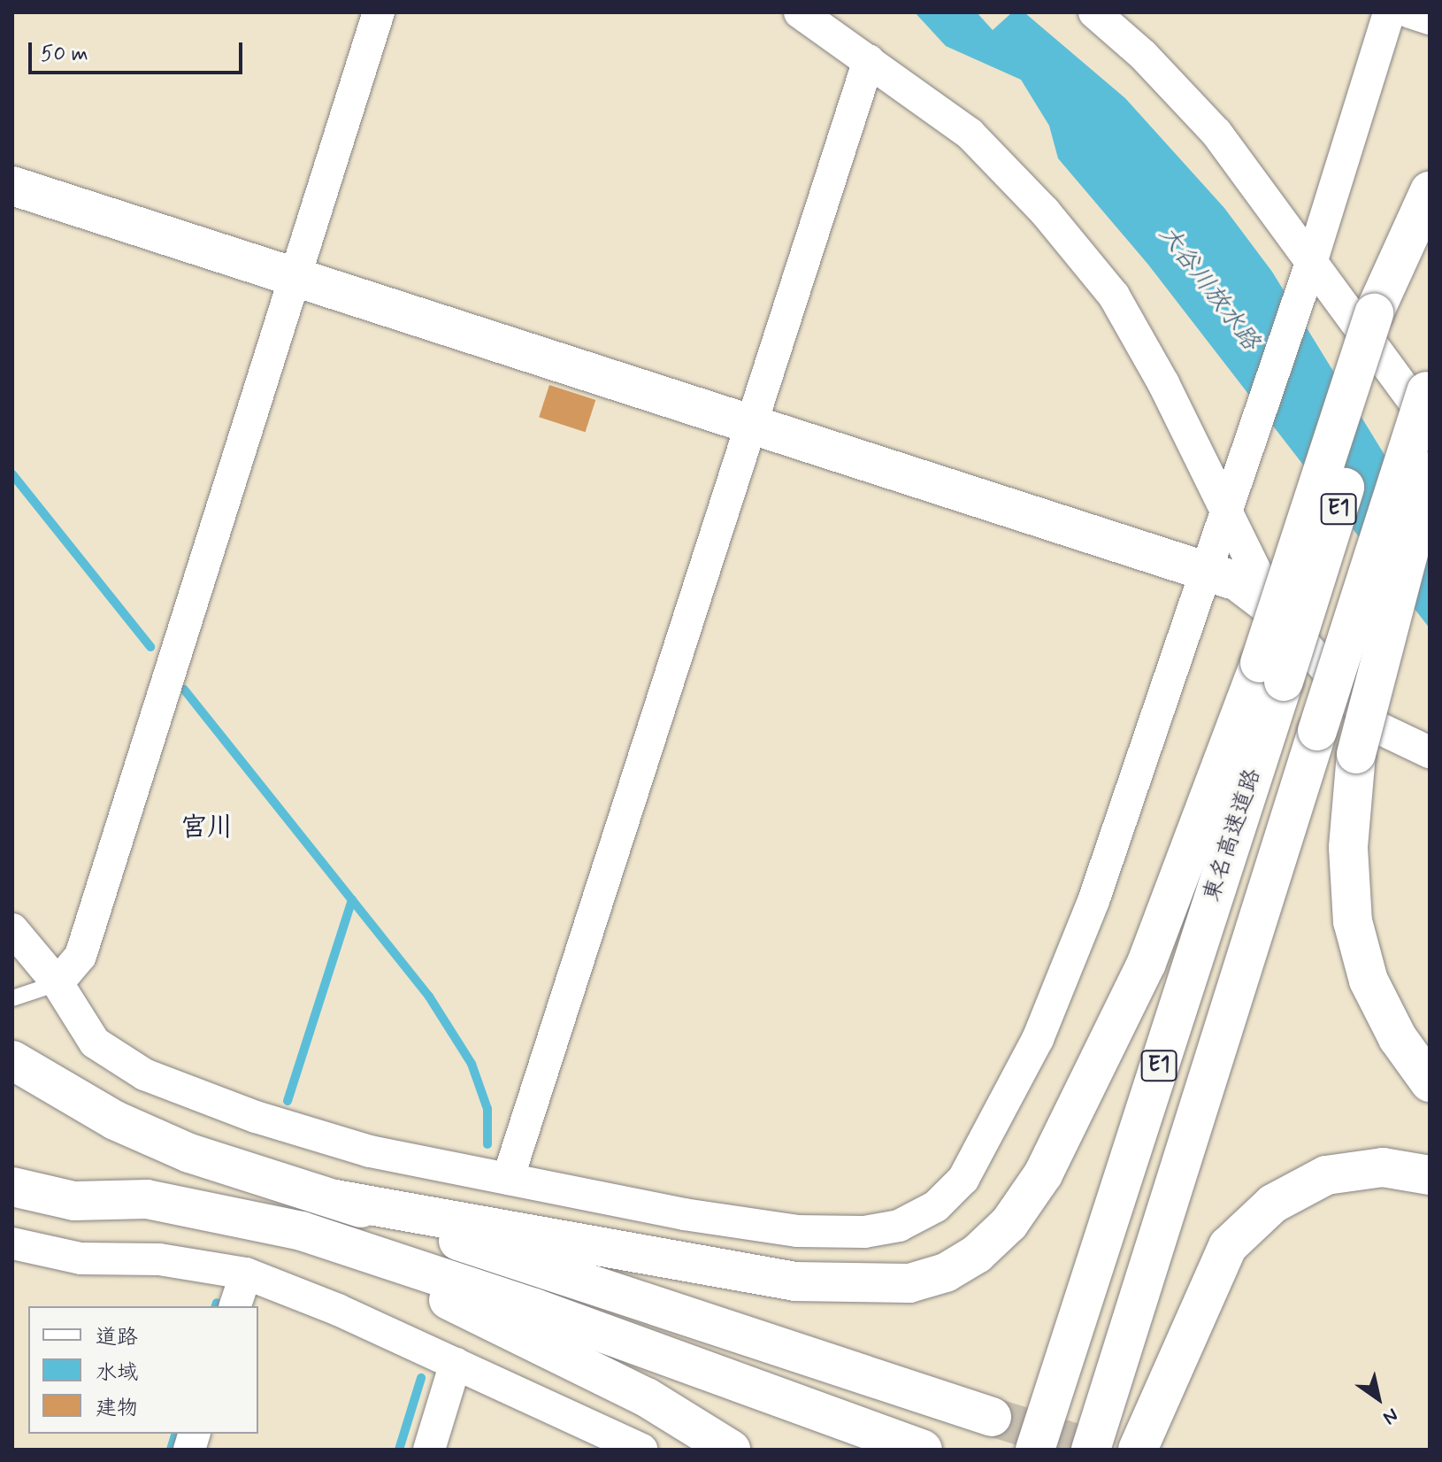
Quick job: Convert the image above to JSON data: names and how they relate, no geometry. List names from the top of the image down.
{
  "streets": {
    "main road": ["E1", "東名高速道路"]
  },
  "districts": ["宮川"],
  "water": ["大谷川放水路"],
  "legend": ["道路", "水域", "建物"],
  "scale_bar": "50 m",
  "north": "bottom right"
}
